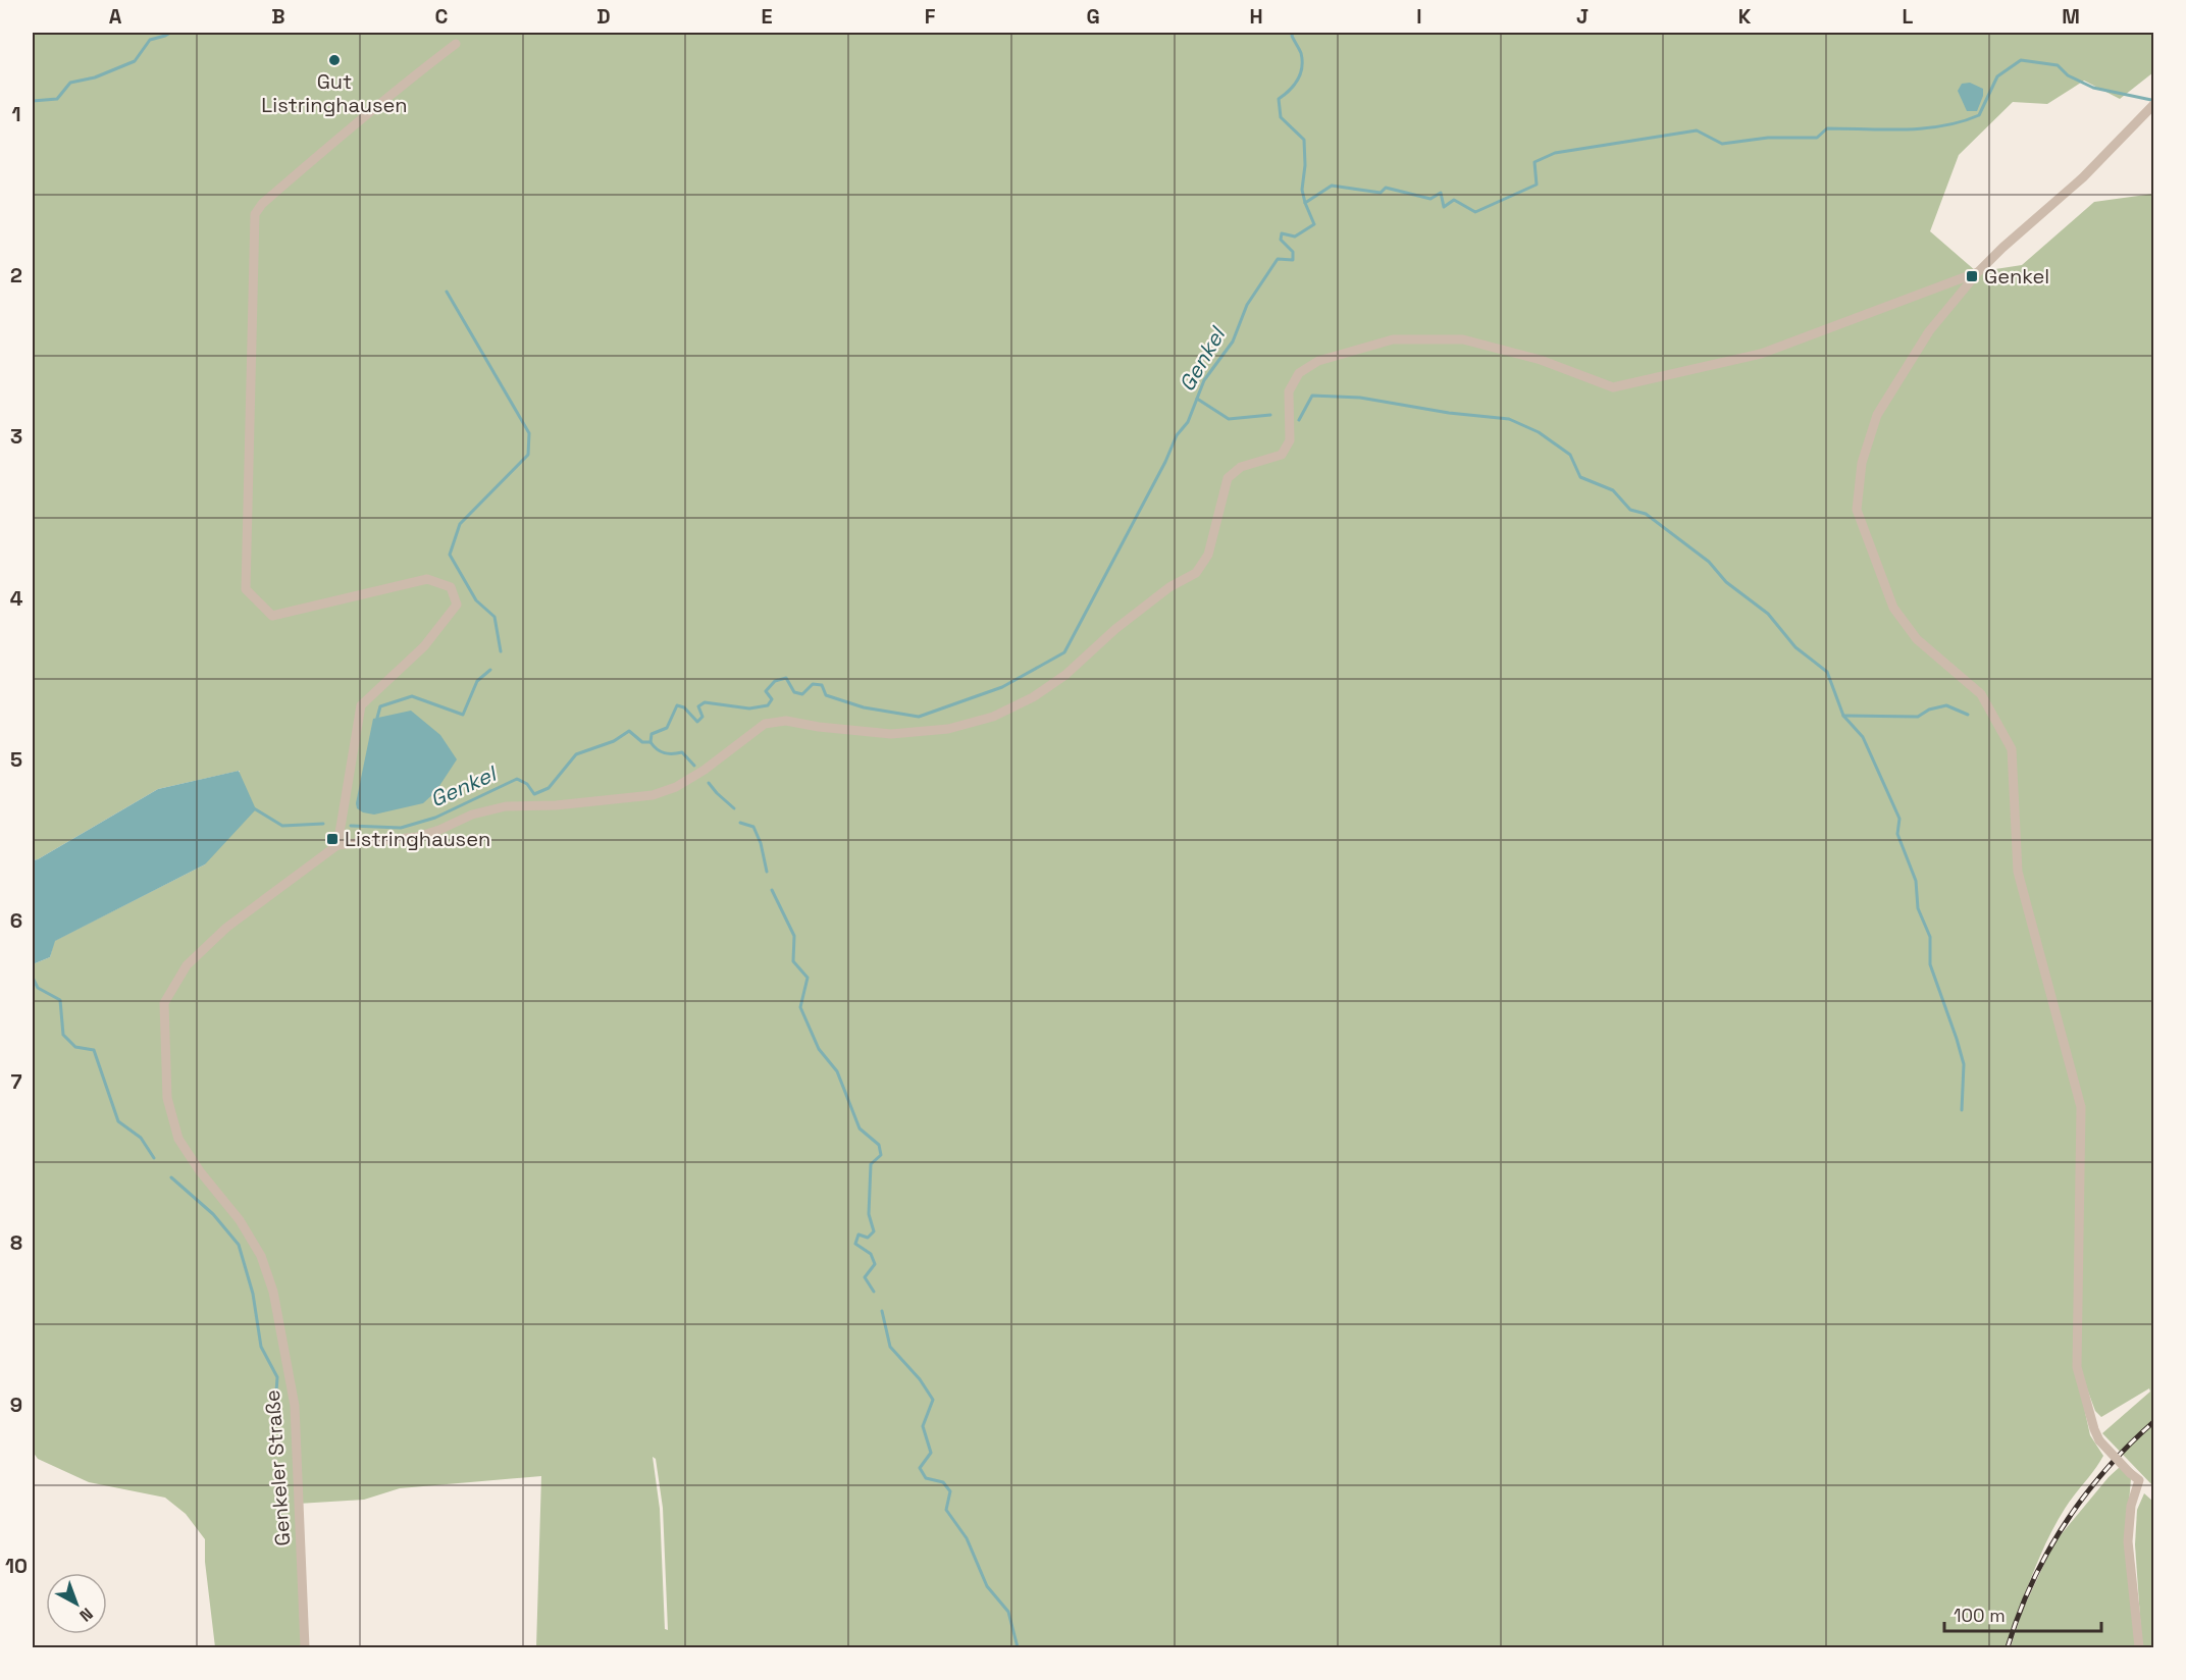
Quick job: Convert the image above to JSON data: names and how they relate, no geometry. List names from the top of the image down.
{
  "streets": {
    "street": ["Genkeler Straße"]
  },
  "water": ["Genkel"],
  "places": {
    "other": ["Gut Listringhausen"],
    "transit": ["Genkel", "Listringhausen"]
  },
  "scale_bar": "100 m",
  "north": "bottom right",
  "grid": {
    "columns": [
      "A",
      "B",
      "C",
      "D",
      "E",
      "F",
      "G",
      "H",
      "I",
      "J",
      "K",
      "L",
      "M"
    ],
    "rows": [
      "1",
      "2",
      "3",
      "4",
      "5",
      "6",
      "7",
      "8",
      "9",
      "10"
    ]
  }
}
